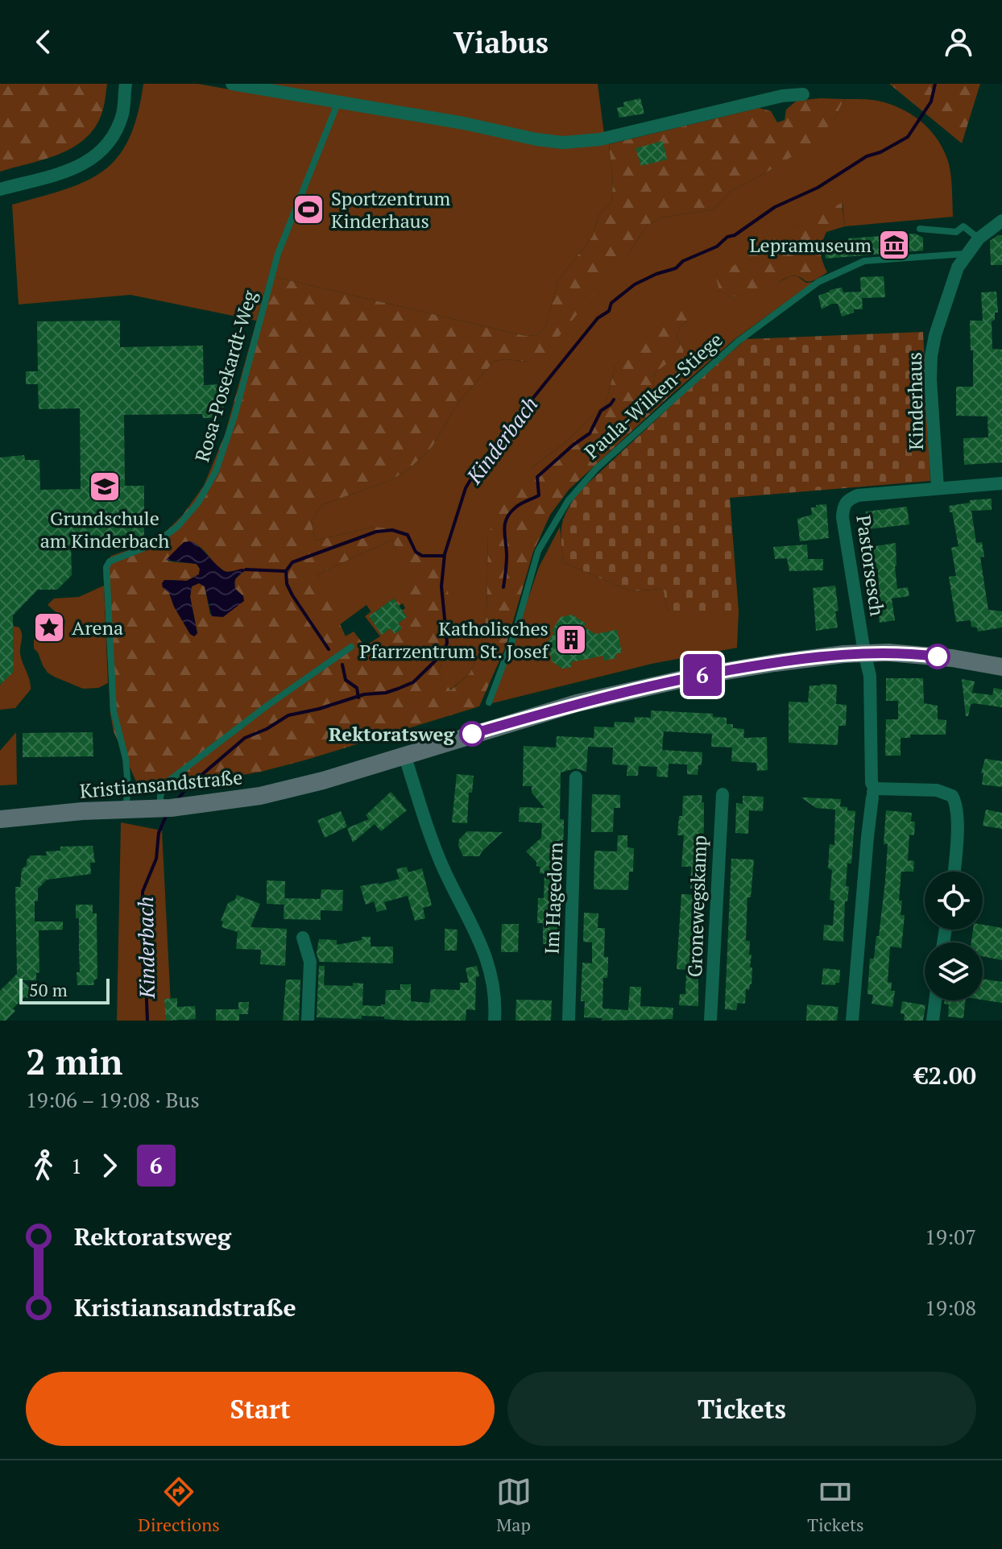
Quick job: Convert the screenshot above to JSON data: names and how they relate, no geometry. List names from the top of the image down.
{
  "streets": {
    "street": [
      "Kinderhaus",
      "Pastorsesch",
      "Kristiansandstraße",
      "Im Hagedorn",
      "Gronewegskamp"
    ],
    "lane": ["Rosa-Posekardt-Weg", "Paula-Wilken-Stiege"]
  },
  "crossings": [
    ["Rosa-Posekardt-Weg", "Kristiansandstraße"],
    ["Paula-Wilken-Stiege", "Kinderhaus"],
    ["Kinderhaus", "Pastorsesch"],
    ["Pastorsesch", "Kristiansandstraße"]
  ],
  "water": ["Kinderbach"],
  "places": {
    "sports": ["Sportzentrum Kinderhaus"],
    "museum": ["Lepramuseum"],
    "school or university": ["Grundschule am Kinderbach"],
    "place": ["Arena"],
    "building": ["Katholisches Pfarrzentrum St. Josef"],
    "other": ["Rektoratsweg"]
  },
  "lines": ["bus line 6"],
  "scale_bar": "50 m",
  "page": {
    "header": "Viabus",
    "on_map": "6",
    "scale": "50 m",
    "heading": ["2 min", "19:06 – 19:08 · Bus", "€2.00"],
    "legs": ["1", "6"],
    "list": [
      {
        "name": "Rektoratsweg",
        "value": "19:07"
      },
      {
        "name": "Kristiansandstraße",
        "value": "19:08"
      }
    ],
    "buttons": ["Start", "Tickets"],
    "tabs": ["Directions", "Map", "Tickets"]
  }
}
